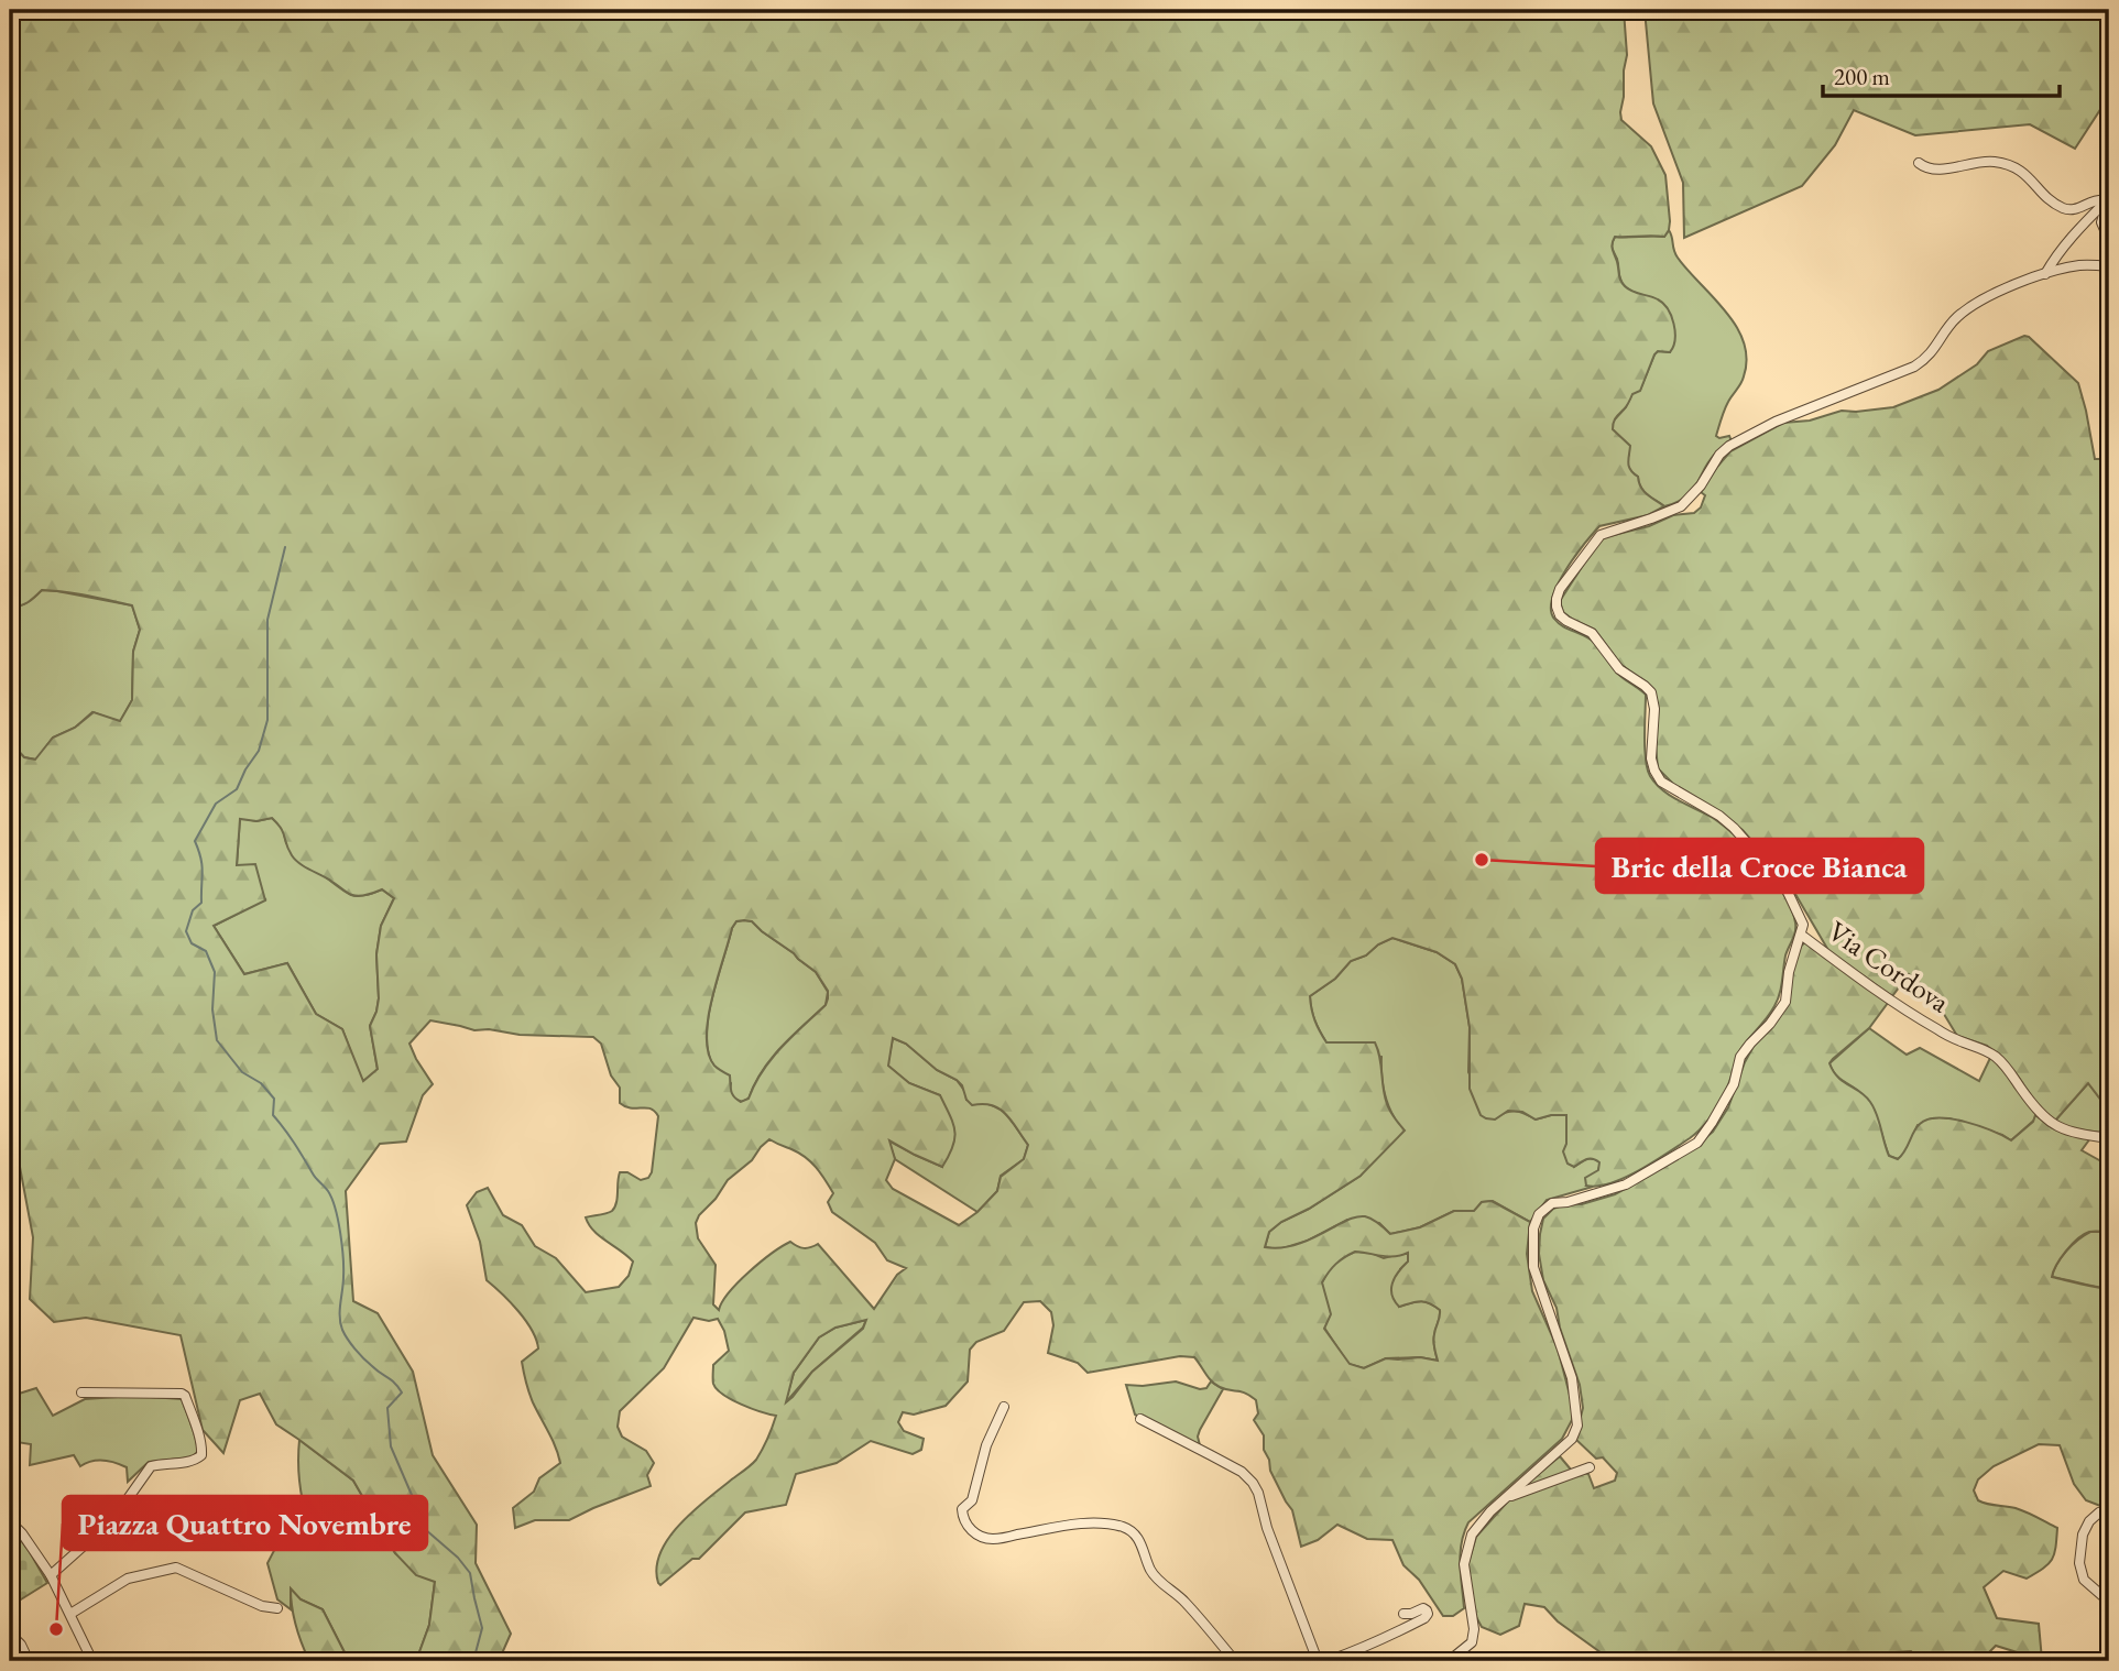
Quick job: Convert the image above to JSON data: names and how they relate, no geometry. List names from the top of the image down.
{
  "streets": {
    "street": ["Via Cordova"]
  },
  "places": ["Bric della Croce Bianca", "Piazza Quattro Novembre"],
  "scale_bar": "200 m"
}
